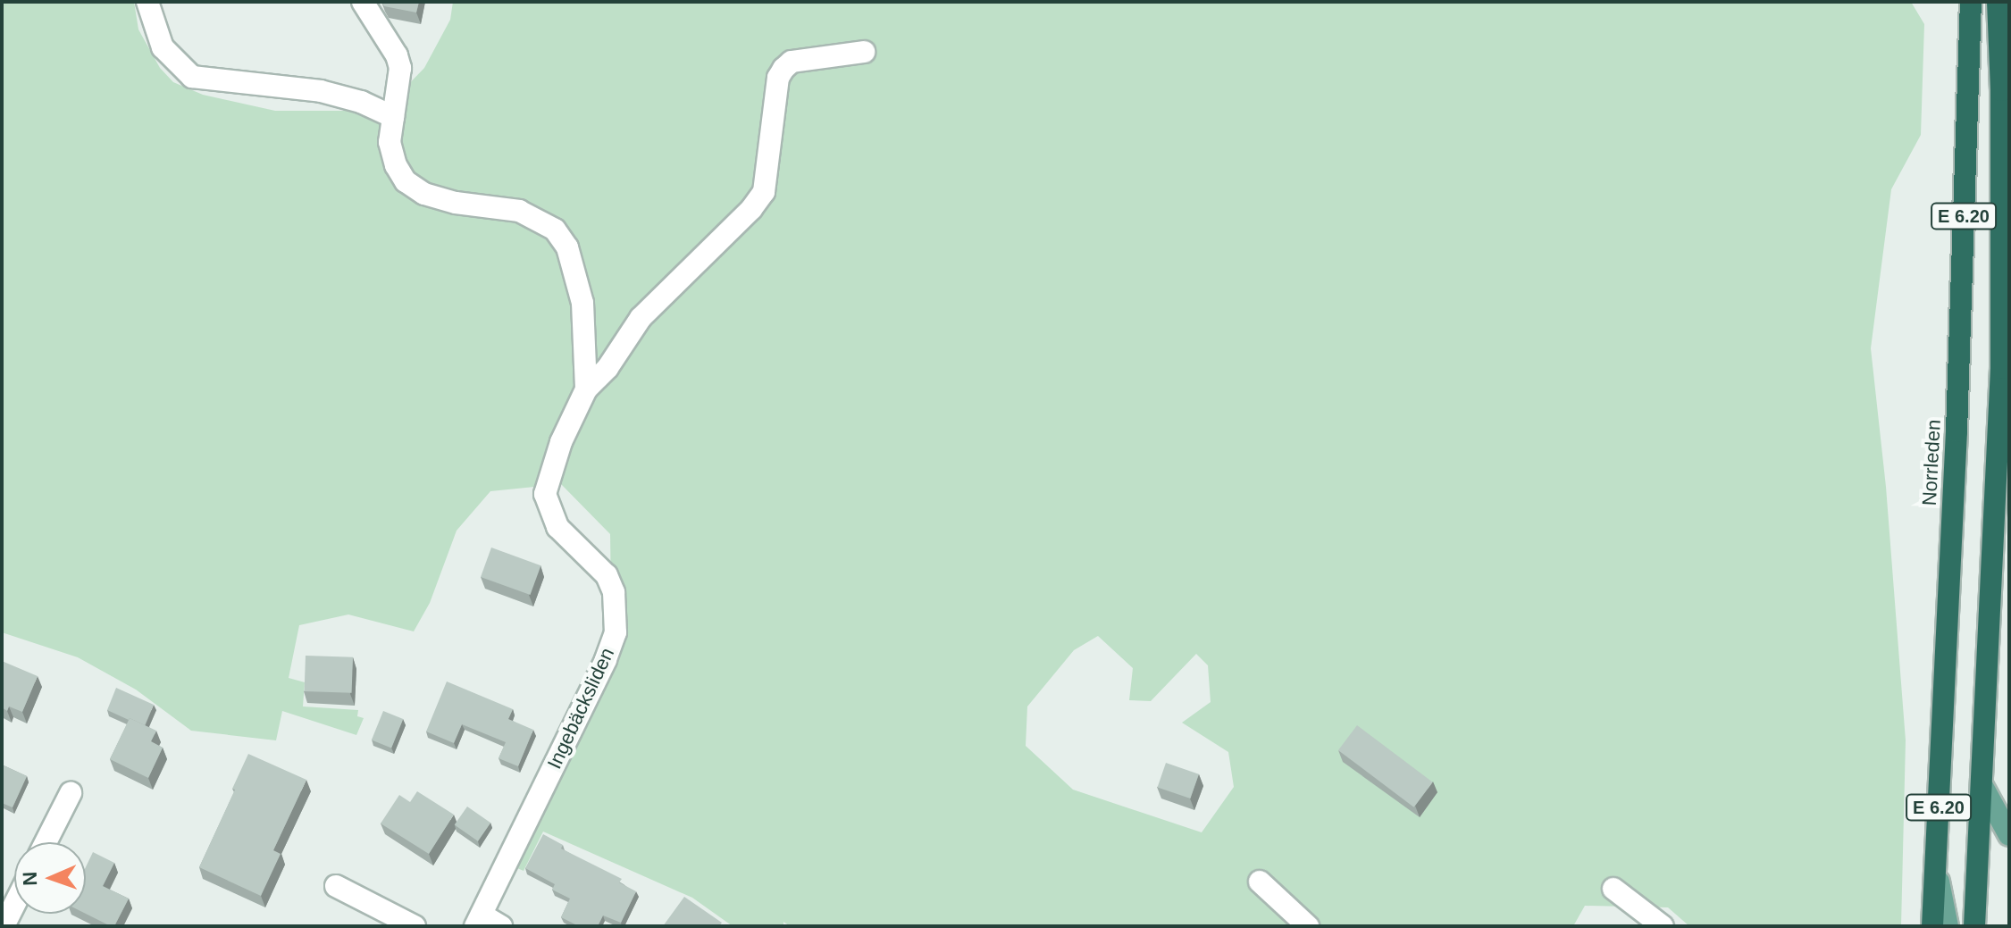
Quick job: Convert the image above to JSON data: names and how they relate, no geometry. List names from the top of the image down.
{
  "streets": {
    "highway": ["E 6.20", "Norrleden"],
    "street": ["Ingebäcksliden"]
  },
  "north": "left"
}
